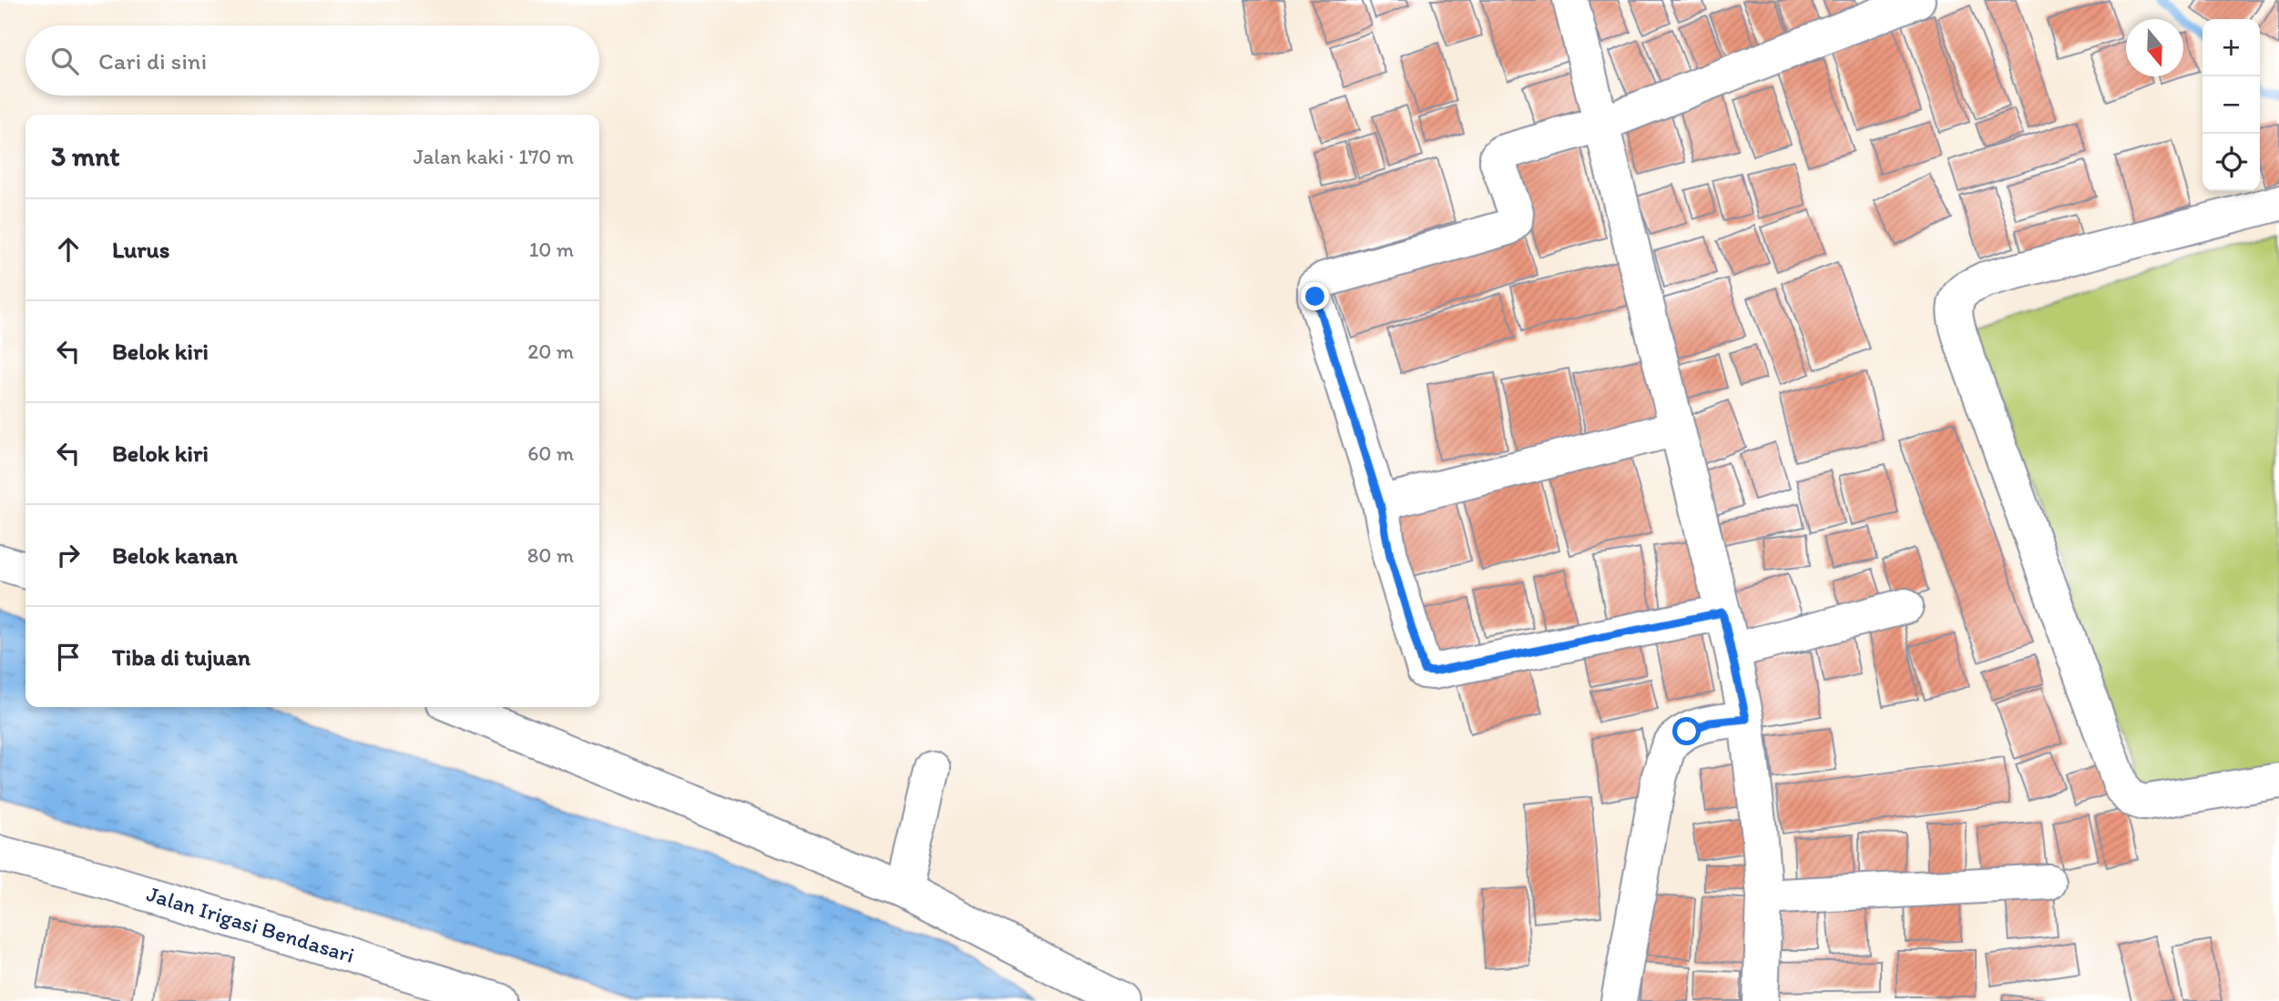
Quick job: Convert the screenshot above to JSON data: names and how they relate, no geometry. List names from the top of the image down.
{
  "streets": {
    "street": ["Jalan Irigasi Bendasari"]
  },
  "north": "bottom",
  "page": {
    "map_buttons": ["+", "−"],
    "search": "Cari di sini",
    "heading": ["3 mnt", "Jalan kaki · 170 m"],
    "list": [
      ["Lurus", "10 m"],
      ["Belok kiri", "20 m"],
      ["Belok kiri", "60 m"],
      ["Belok kanan", "80 m"],
      "Tiba di tujuan"
    ]
  }
}
